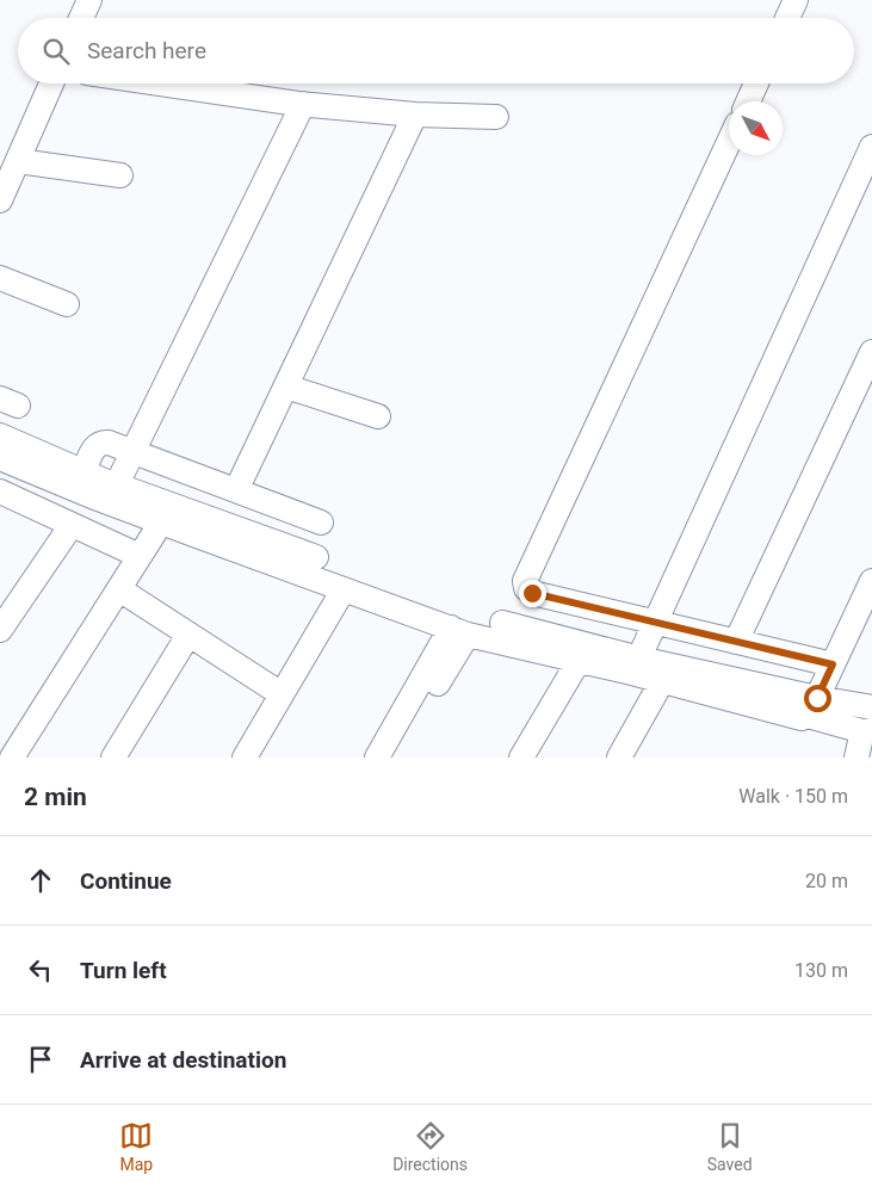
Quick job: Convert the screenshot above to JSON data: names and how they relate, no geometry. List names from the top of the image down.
{
  "north": "bottom right",
  "page": {
    "search": "Search here",
    "heading": ["2 min", "Walk · 150 m"],
    "list": [
      ["Continue", "20 m"],
      ["Turn left", "130 m"],
      "Arrive at destination"
    ],
    "nav": ["Map", "Directions", "Saved"]
  }
}
